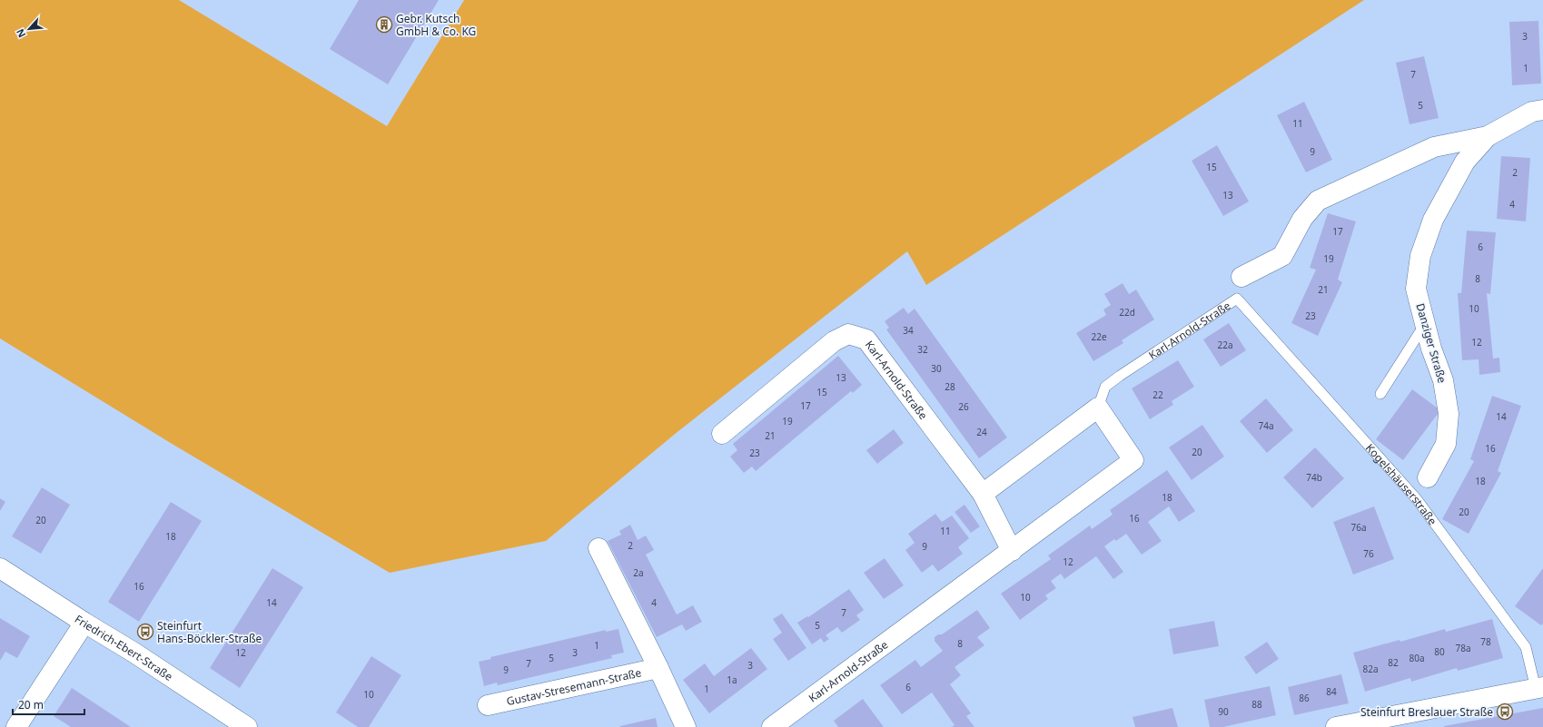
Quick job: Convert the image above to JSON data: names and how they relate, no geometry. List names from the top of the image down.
{
  "streets": {
    "street": [
      "Karl-Arnold-Straße",
      "Danziger Straße",
      "Kogelshäuserstraße",
      "Friedrich-Ebert-Straße",
      "Gustav-Stresemann-Straße"
    ]
  },
  "crossings": [
    ["Karl-Arnold-Straße", "Kogelshäuserstraße"]
  ],
  "places": {
    "building": ["Gebr. Kutsch GmbH & Co. KG"],
    "bus stop": ["Steinfurt Hans-Böckler-Straße", "Steinfurt Breslauer Straße"]
  },
  "house_numbers": [
    "3",
    "1",
    "7",
    "5",
    "11",
    "9",
    "15",
    "2",
    "13",
    "4",
    "17",
    "6",
    "19",
    "8",
    "21",
    "10",
    "22d",
    "23",
    "34",
    "22e",
    "12",
    "22a",
    "32",
    "30",
    "13",
    "28",
    "15",
    "22",
    "17",
    "26",
    "14",
    "19",
    "74a",
    "24",
    "21",
    "16",
    "20",
    "23",
    "74b",
    "18",
    "18",
    "20",
    "16",
    "20",
    "76a",
    "11",
    "18",
    "2",
    "9",
    "76",
    "12",
    "2a",
    "16",
    "10",
    "14",
    "4",
    "7",
    "5",
    "78",
    "8",
    "1",
    "78a",
    "80",
    "12",
    "3",
    "5",
    "80a",
    "82",
    "7",
    "3",
    "82a",
    "9",
    "1a",
    "6",
    "1",
    "84",
    "10",
    "86",
    "88",
    "90"
  ],
  "scale_bar": "20 m",
  "north": "bottom left"
}
